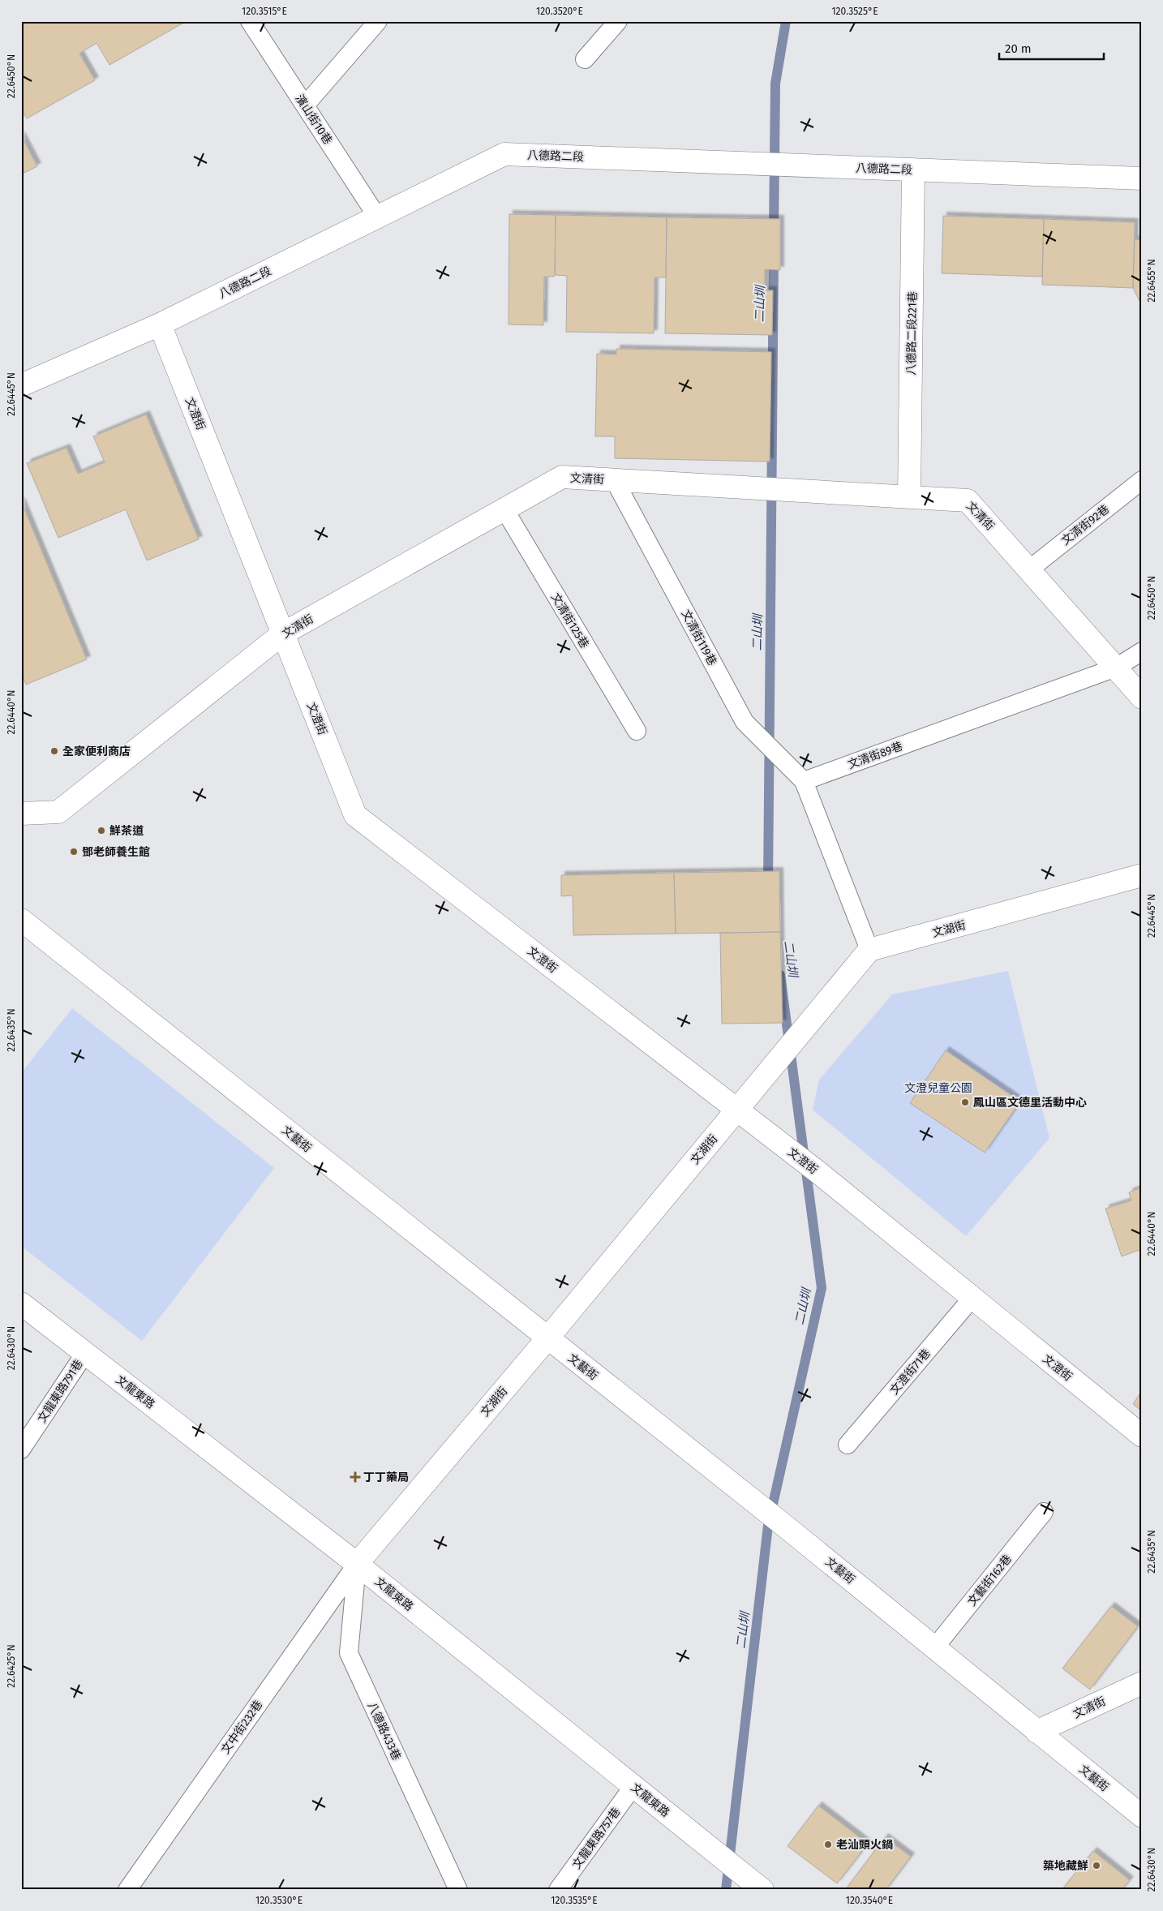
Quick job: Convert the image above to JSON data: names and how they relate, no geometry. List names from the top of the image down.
{
  "streets": {
    "street": [
      "八德路二段",
      "八德路二段221巷",
      "文澄街",
      "文清街",
      "文湖街",
      "文藝街",
      "文龍東路"
    ],
    "lane": [
      "濱山街10巷",
      "文清街92巷",
      "文清街125巷",
      "文清街119巷",
      "文清街89巷",
      "文澄街71巷",
      "文龍東路791巷",
      "文藝街162巷",
      "文中街232巷",
      "八德路433巷",
      "文龍東路757巷"
    ]
  },
  "crossings": [
    ["濱山街10巷", "八德路二段"],
    ["八德路二段", "八德路二段221巷"],
    ["八德路二段", "文澄街"],
    ["八德路二段221巷", "文清街"],
    ["文澄街", "文清街"],
    ["文澄街", "文湖街"],
    ["文澄街", "文澄街71巷"],
    ["文清街", "文清街92巷"],
    ["文清街", "文清街125巷"],
    ["文清街", "文清街119巷"],
    ["文清街", "文清街89巷"],
    ["文清街", "文藝街"],
    ["文清街119巷", "文清街89巷"],
    ["文湖街", "文藝街"],
    ["文湖街", "文龍東路"],
    ["文湖街", "文中街232巷"],
    ["文湖街", "八德路433巷"],
    ["文藝街", "文藝街162巷"],
    ["文龍東路791巷", "文龍東路"],
    ["文龍東路", "文中街232巷"],
    ["文龍東路", "八德路433巷"],
    ["文龍東路", "文龍東路757巷"],
    ["文中街232巷", "八德路433巷"]
  ],
  "water": ["二山圳"],
  "parks": ["文澄兒童公園"],
  "places": {
    "other": [
      "全家便利商店",
      "鮮茶道",
      "鄧老師養生館",
      "鳳山區文德里活動中心",
      "老汕頭火鍋",
      "築地藏鮮"
    ],
    "health": ["丁丁藥局"]
  },
  "scale_bar": "20 m",
  "coordinates": [
    "120.3515°E",
    "120.3520°E",
    "120.3525°E",
    "22.6450°N",
    "22.6455°N",
    "22.6445°N",
    "22.6440°N",
    "22.6435°N",
    "22.6430°N",
    "22.6425°N",
    "120.3530°E",
    "120.3535°E",
    "120.3540°E"
  ]
}
